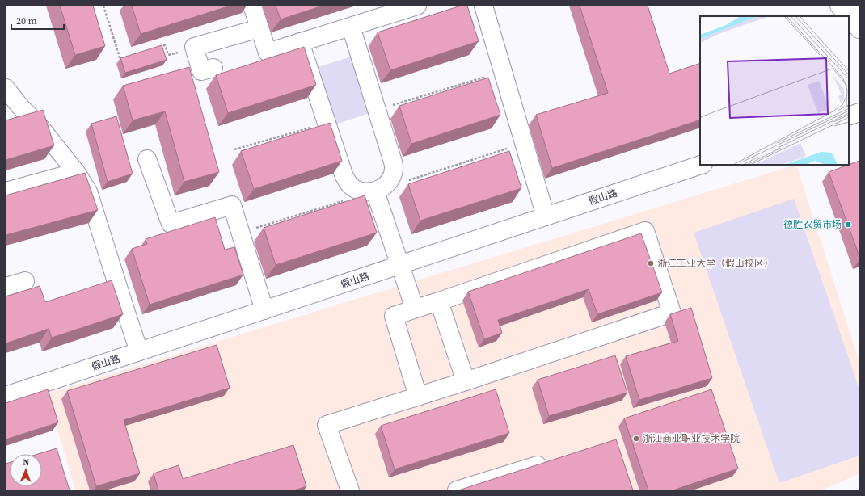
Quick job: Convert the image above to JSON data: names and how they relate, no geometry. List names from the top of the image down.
{
  "streets": {
    "main road": ["假山路"]
  },
  "places": ["德胜农贸市场", "浙江工业大学（假山校区）", "浙江商业职业技术学院"],
  "scale_bar": "20 m",
  "north": "top"
}
